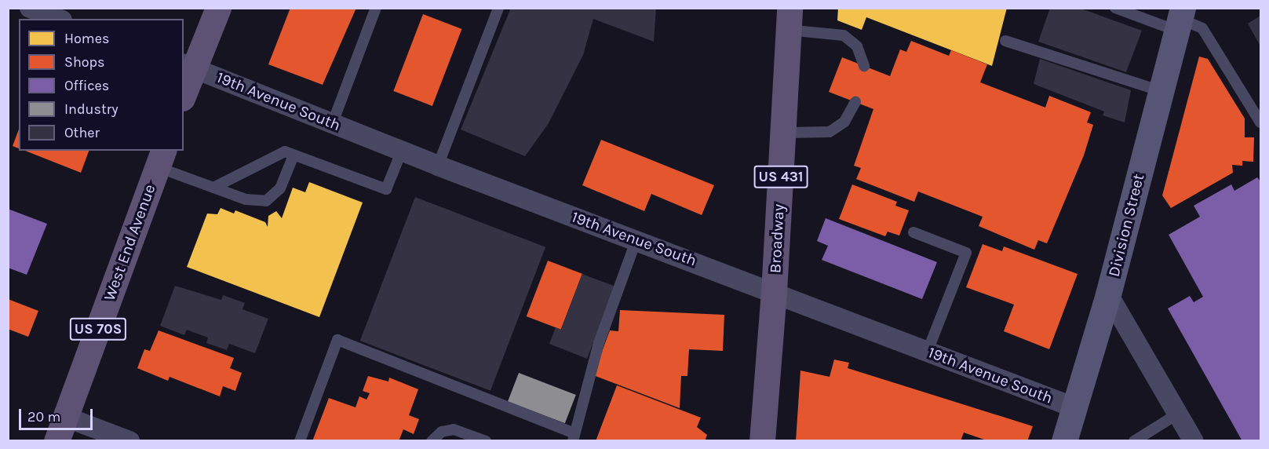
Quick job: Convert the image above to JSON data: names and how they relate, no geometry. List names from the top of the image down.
{
  "streets": {
    "main road": [
      "US 431",
      "Division Street",
      "Broadway",
      "West End Avenue",
      "US 70S"
    ],
    "street": ["19th Avenue South"]
  },
  "crossings": [
    ["19th Avenue South", "Division Street"],
    ["19th Avenue South", "Broadway"]
  ],
  "legend": [
    "Homes",
    "Shops",
    "Offices",
    "Industry",
    "Other"
  ],
  "scale_bar": "20 m"
}
